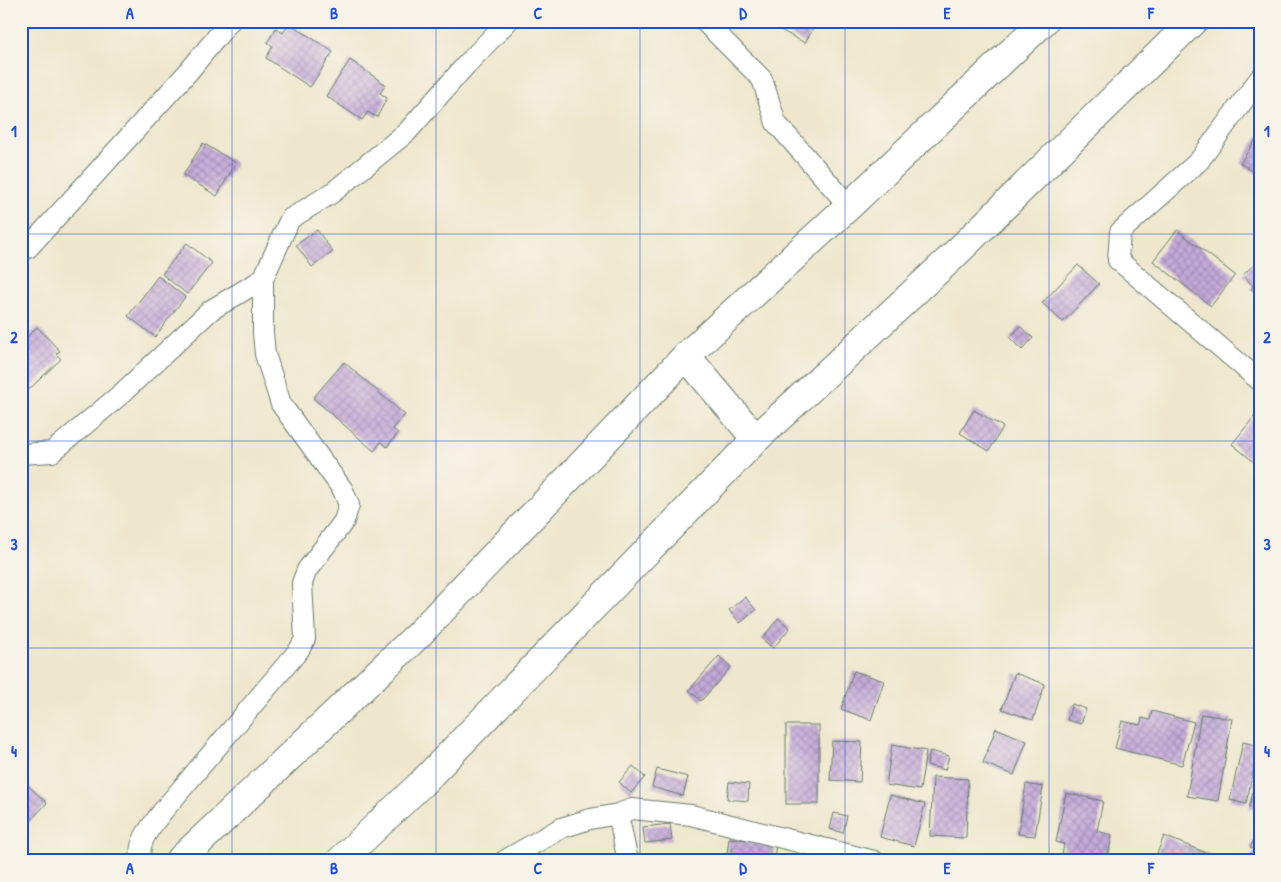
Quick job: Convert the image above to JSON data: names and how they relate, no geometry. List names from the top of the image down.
{
  "grid": {
    "columns": [
      "A",
      "B",
      "C",
      "D",
      "E",
      "F"
    ],
    "rows": [
      "1",
      "2",
      "3",
      "4"
    ]
  }
}
